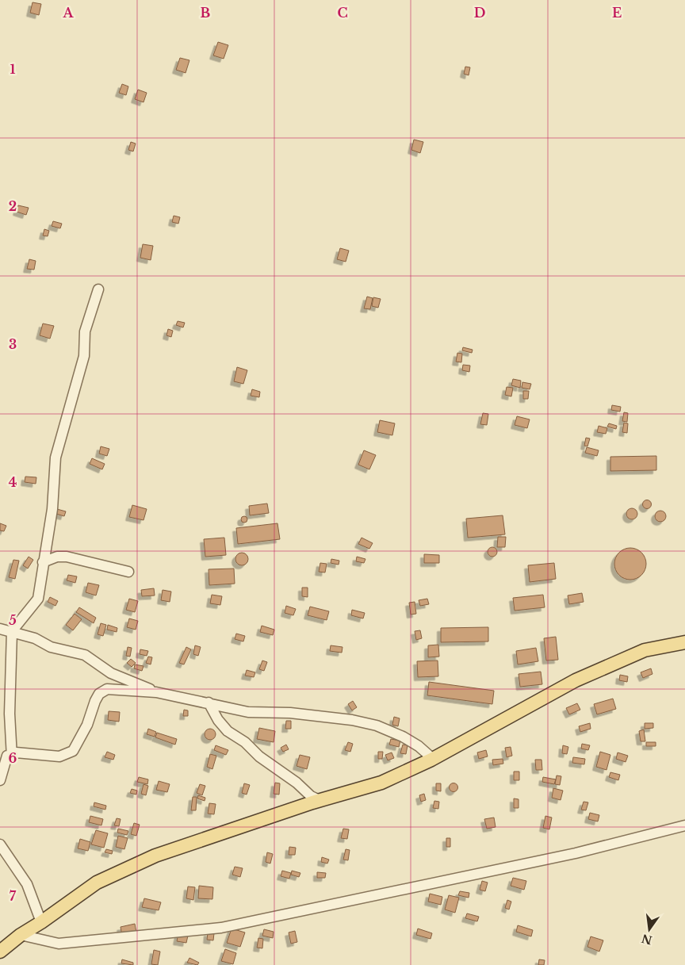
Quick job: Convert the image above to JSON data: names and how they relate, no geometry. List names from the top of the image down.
{
  "north": "bottom",
  "grid": {
    "columns": [
      "A",
      "B",
      "C",
      "D",
      "E"
    ],
    "rows": [
      "1",
      "2",
      "3",
      "4",
      "5",
      "6",
      "7"
    ]
  }
}
